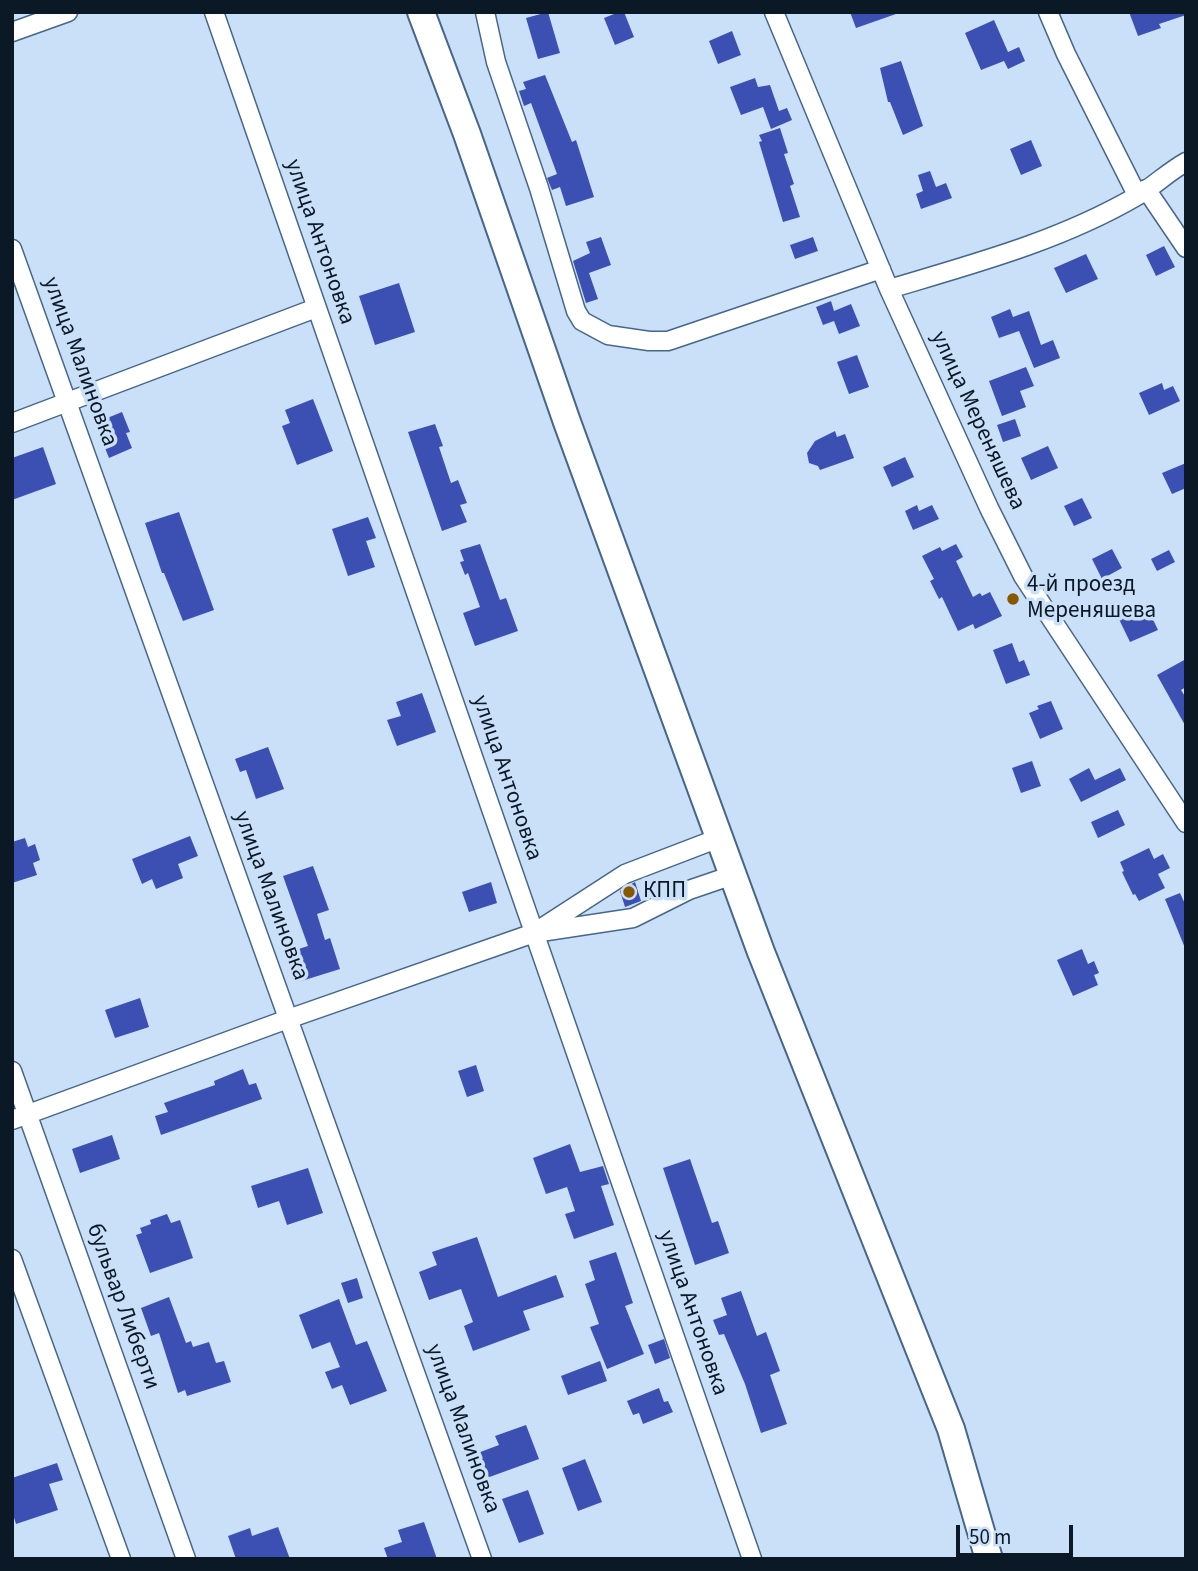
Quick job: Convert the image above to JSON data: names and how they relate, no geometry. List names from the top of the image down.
{
  "streets": {
    "street": [
      "улица Антоновка",
      "улица Малиновка",
      "улица Мереняшева",
      "бульвар Либерти"
    ]
  },
  "places": ["4-й проезд Мереняшева", "КПП"],
  "scale_bar": "50 m"
}
